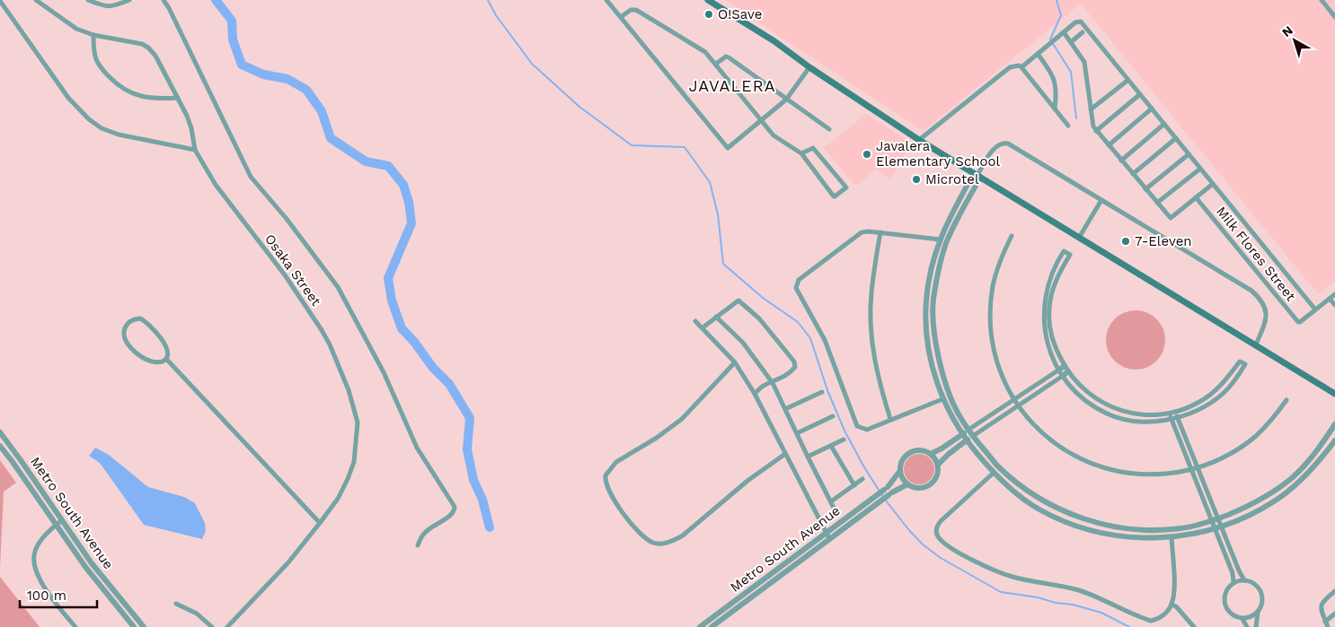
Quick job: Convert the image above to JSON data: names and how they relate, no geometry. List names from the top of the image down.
{
  "streets": {
    "street": ["Milk Flores Street", "Osaka Street", "Metro South Avenue"]
  },
  "districts": ["JAVALERA"],
  "places": [
    "O!Save",
    "Javalera Elementary School",
    "Microtel",
    "7-Eleven"
  ],
  "scale_bar": "100 m",
  "north": "top left"
}
